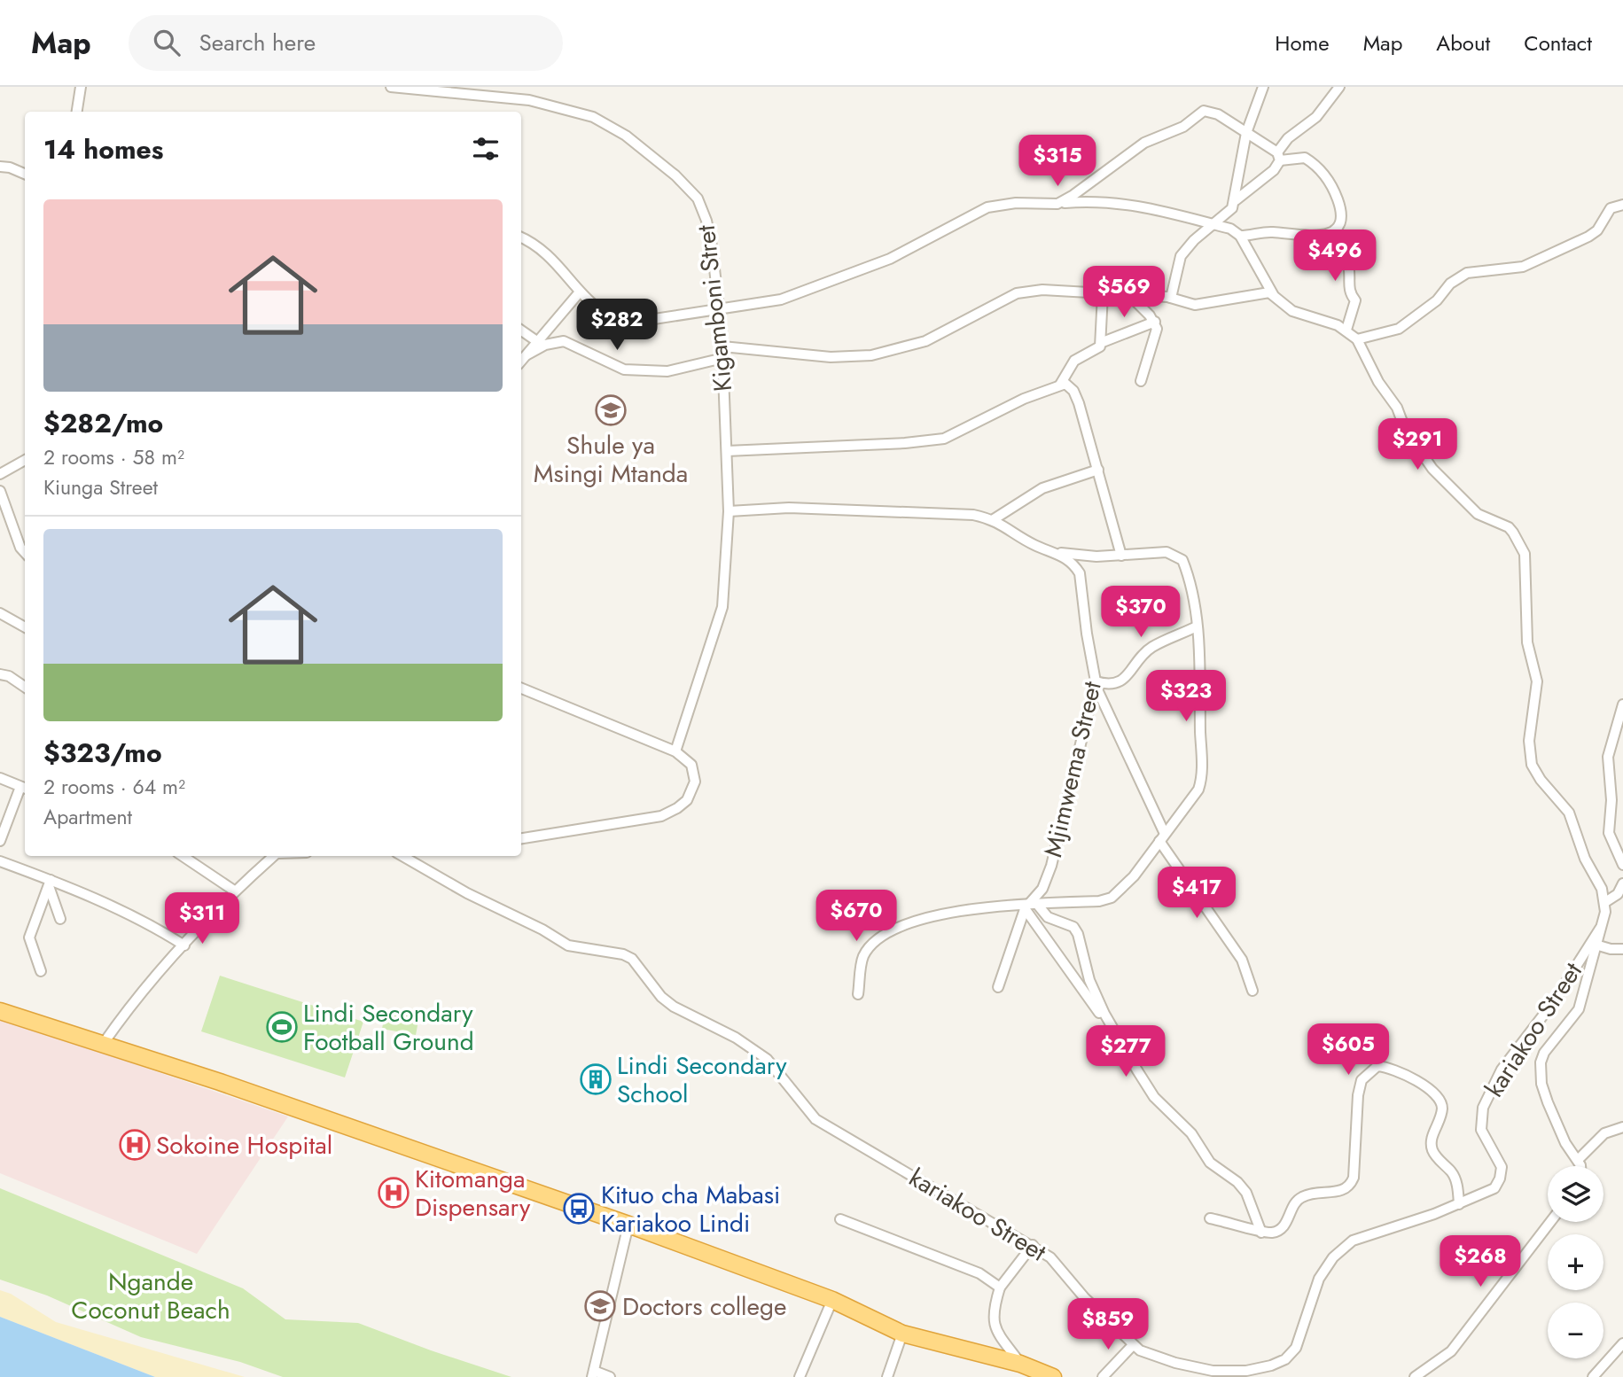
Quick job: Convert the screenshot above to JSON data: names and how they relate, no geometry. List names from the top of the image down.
{
  "streets": {
    "street": ["Kigamboni Stret", "Mjimwema Street", "kariakoo Street"]
  },
  "crossings": [
    ["Kigamboni Stret", "Mjimwema Street"]
  ],
  "parks": ["Ngande Coconut Beach"],
  "places": {
    "school or university": ["Shule ya Msingi Mtanda", "Doctors college"],
    "sports": ["Lindi Secondary Football Ground"],
    "building": ["Lindi Secondary School"],
    "hospital": ["Sokoine Hospital", "Kitomanga Dispensary"],
    "bus stop": ["Kituo cha Mabasi Kariakoo Lindi"]
  },
  "page": {
    "header": "Map",
    "search": "Search here",
    "nav": [
      "Home",
      "Map",
      "About",
      "Contact"
    ],
    "heading": "14 homes",
    "price": [
      "$315",
      "$496",
      "$569",
      "$282",
      "$291",
      "$370",
      "$323",
      "$417",
      "$670",
      "$311",
      "$605",
      "$277",
      "$268",
      "$859"
    ],
    "list": [
      {
        "name": "$282/mo",
        "note": "2 rooms · 58 m² · Kiunga Street"
      },
      {
        "name": "$323/mo",
        "note": "2 rooms · 64 m² · Apartment"
      }
    ],
    "map_buttons": ["+", "−"]
  }
}
